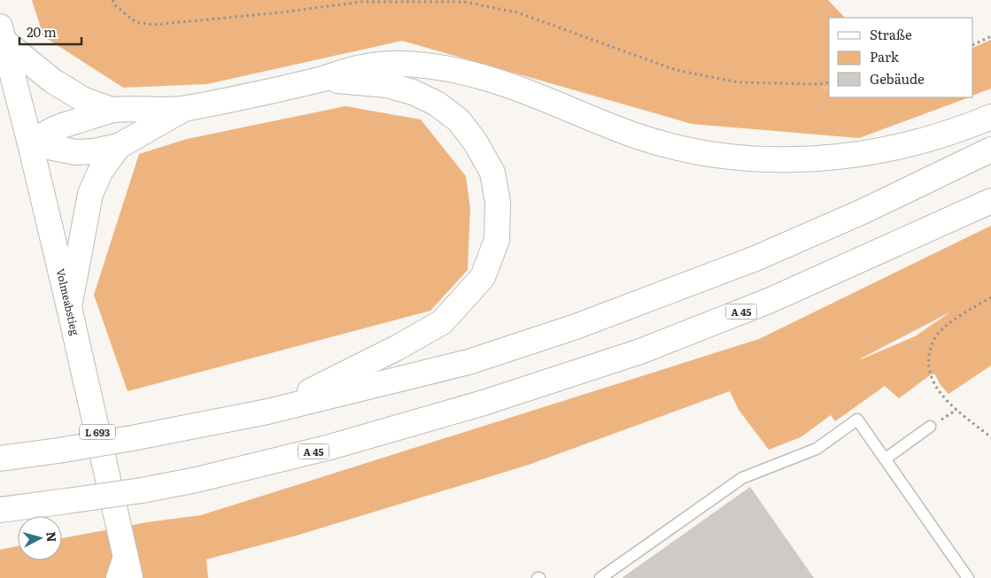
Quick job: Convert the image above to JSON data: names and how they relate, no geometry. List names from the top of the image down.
{
  "streets": {
    "main road": ["Volmeabstieg", "A 45", "L 693"]
  },
  "legend": ["Straße", "Park", "Gebäude"],
  "scale_bar": "20 m",
  "north": "right"
}
